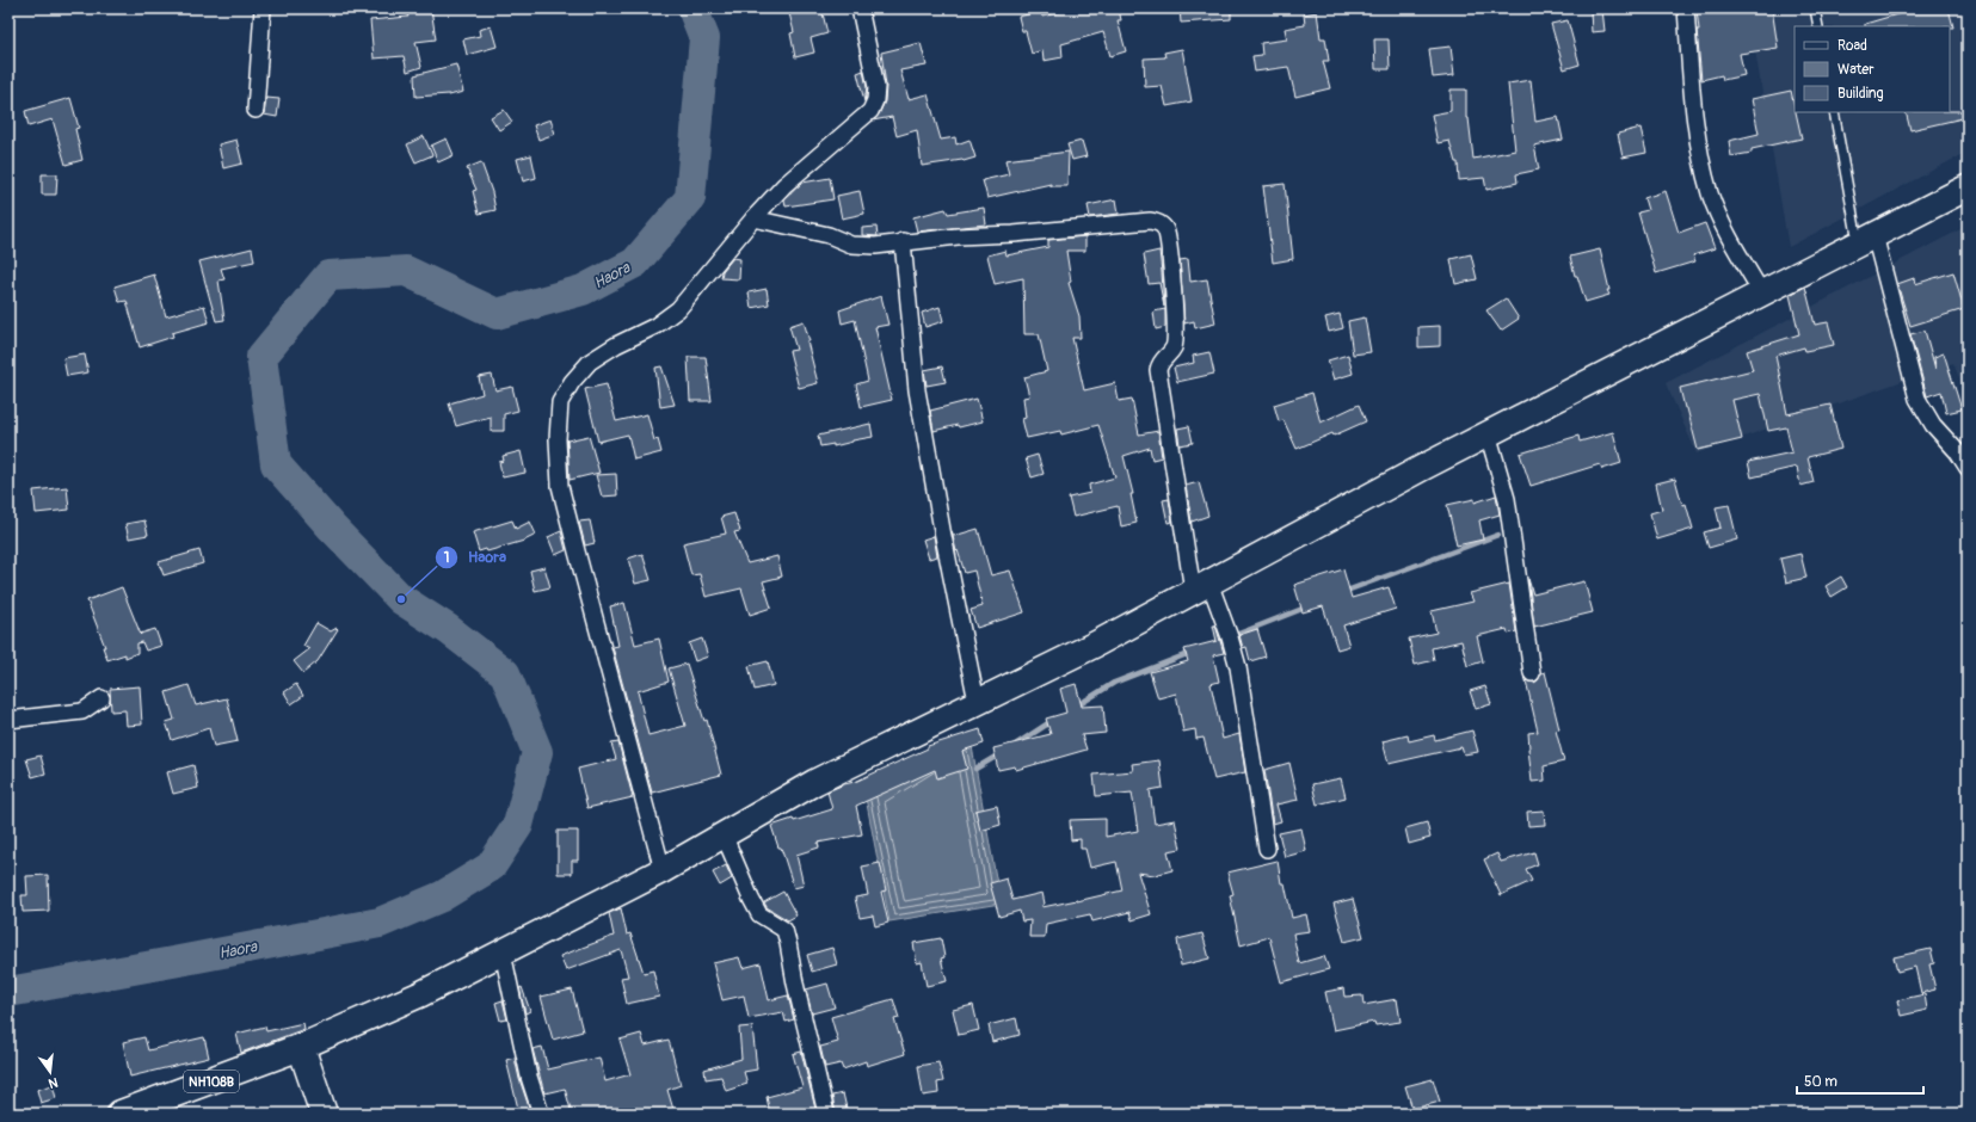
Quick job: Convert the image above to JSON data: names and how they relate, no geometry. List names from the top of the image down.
{
  "streets": {
    "highway": ["NH108B"]
  },
  "water": ["Haora"],
  "places": ["Haora"],
  "legend": ["Road", "Water", "Building"],
  "scale_bar": "50 m",
  "north": "bottom"
}
